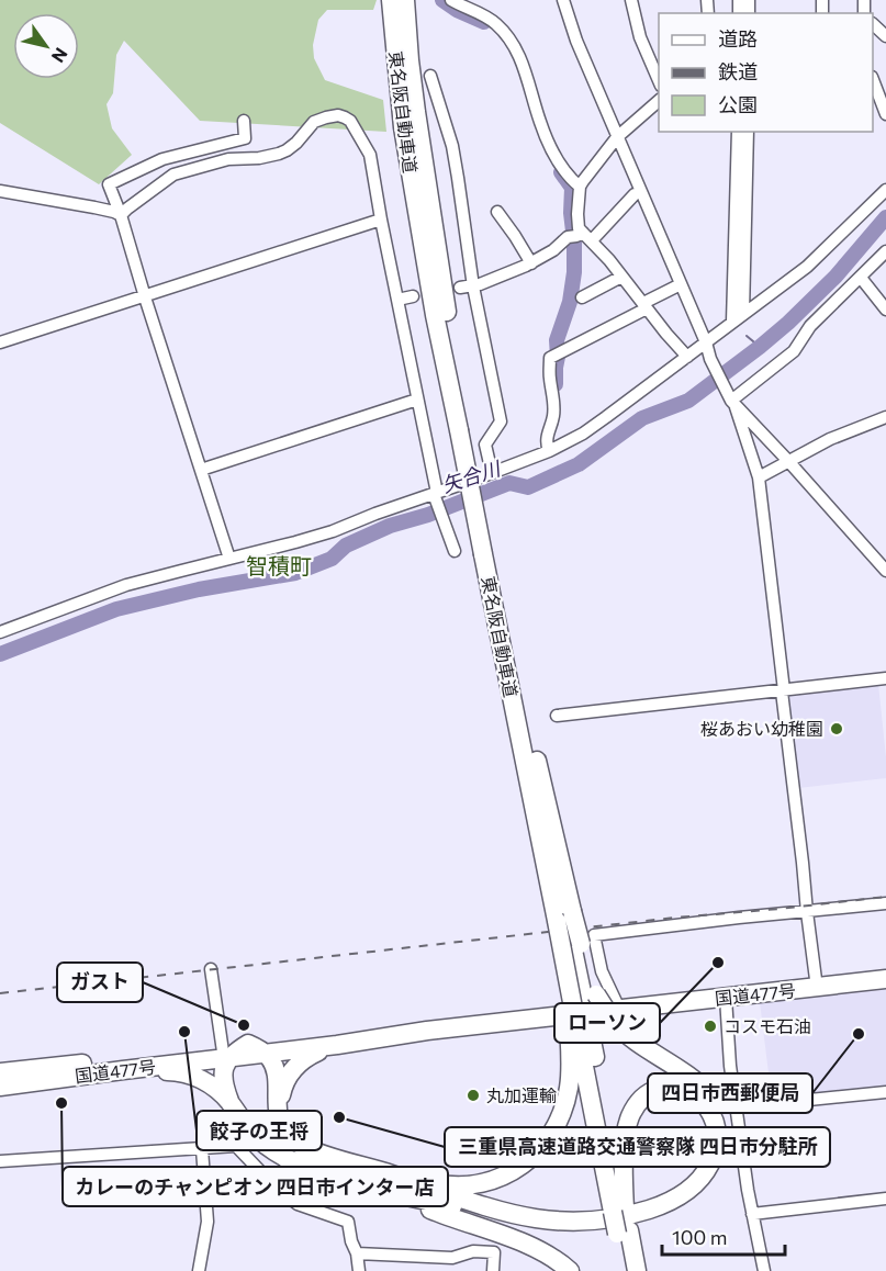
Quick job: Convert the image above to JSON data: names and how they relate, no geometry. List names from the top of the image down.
{
  "streets": {
    "highway": ["東名阪自動車道", "国道477号"]
  },
  "districts": ["智積町"],
  "water": ["矢合川"],
  "places": [
    "桜あおい幼稚園",
    "ローソン",
    "ガスト",
    "コスモ石油",
    "餃子の王将",
    "四日市西郵便局",
    "丸加運輸",
    "カレーのチャンピオン 四日市インター店",
    "三重県高速道路交通警察隊 四日市分駐所"
  ],
  "legend": ["道路", "鉄道", "公園"],
  "scale_bar": "100 m",
  "north": "bottom right"
}
